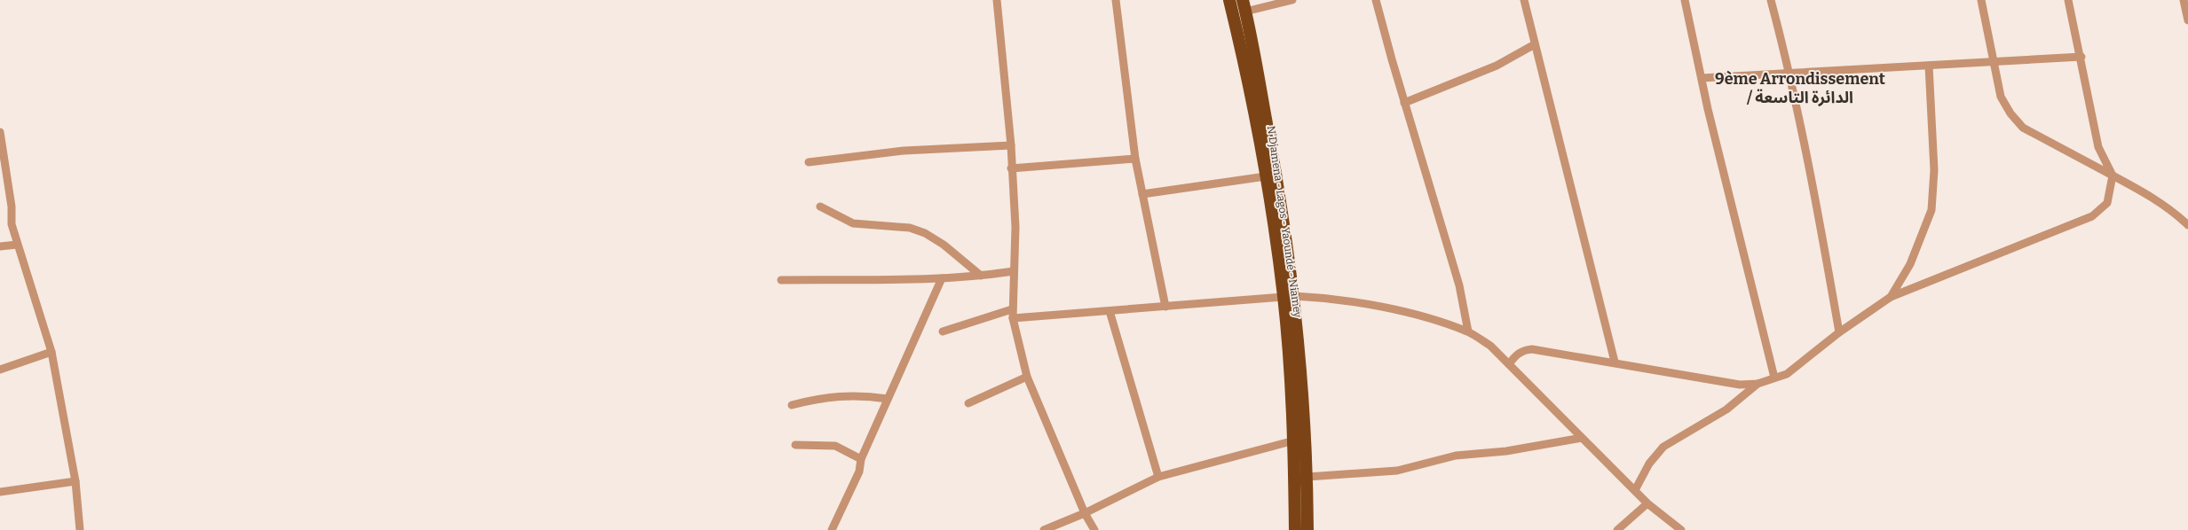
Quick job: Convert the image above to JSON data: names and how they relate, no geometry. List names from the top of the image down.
{
  "streets": {
    "highway": ["N'Djamena - Lagos - Yaoundé - Niamey"]
  },
  "districts": ["9ème Arrondissement / الدائرة التاسعة"]
}
